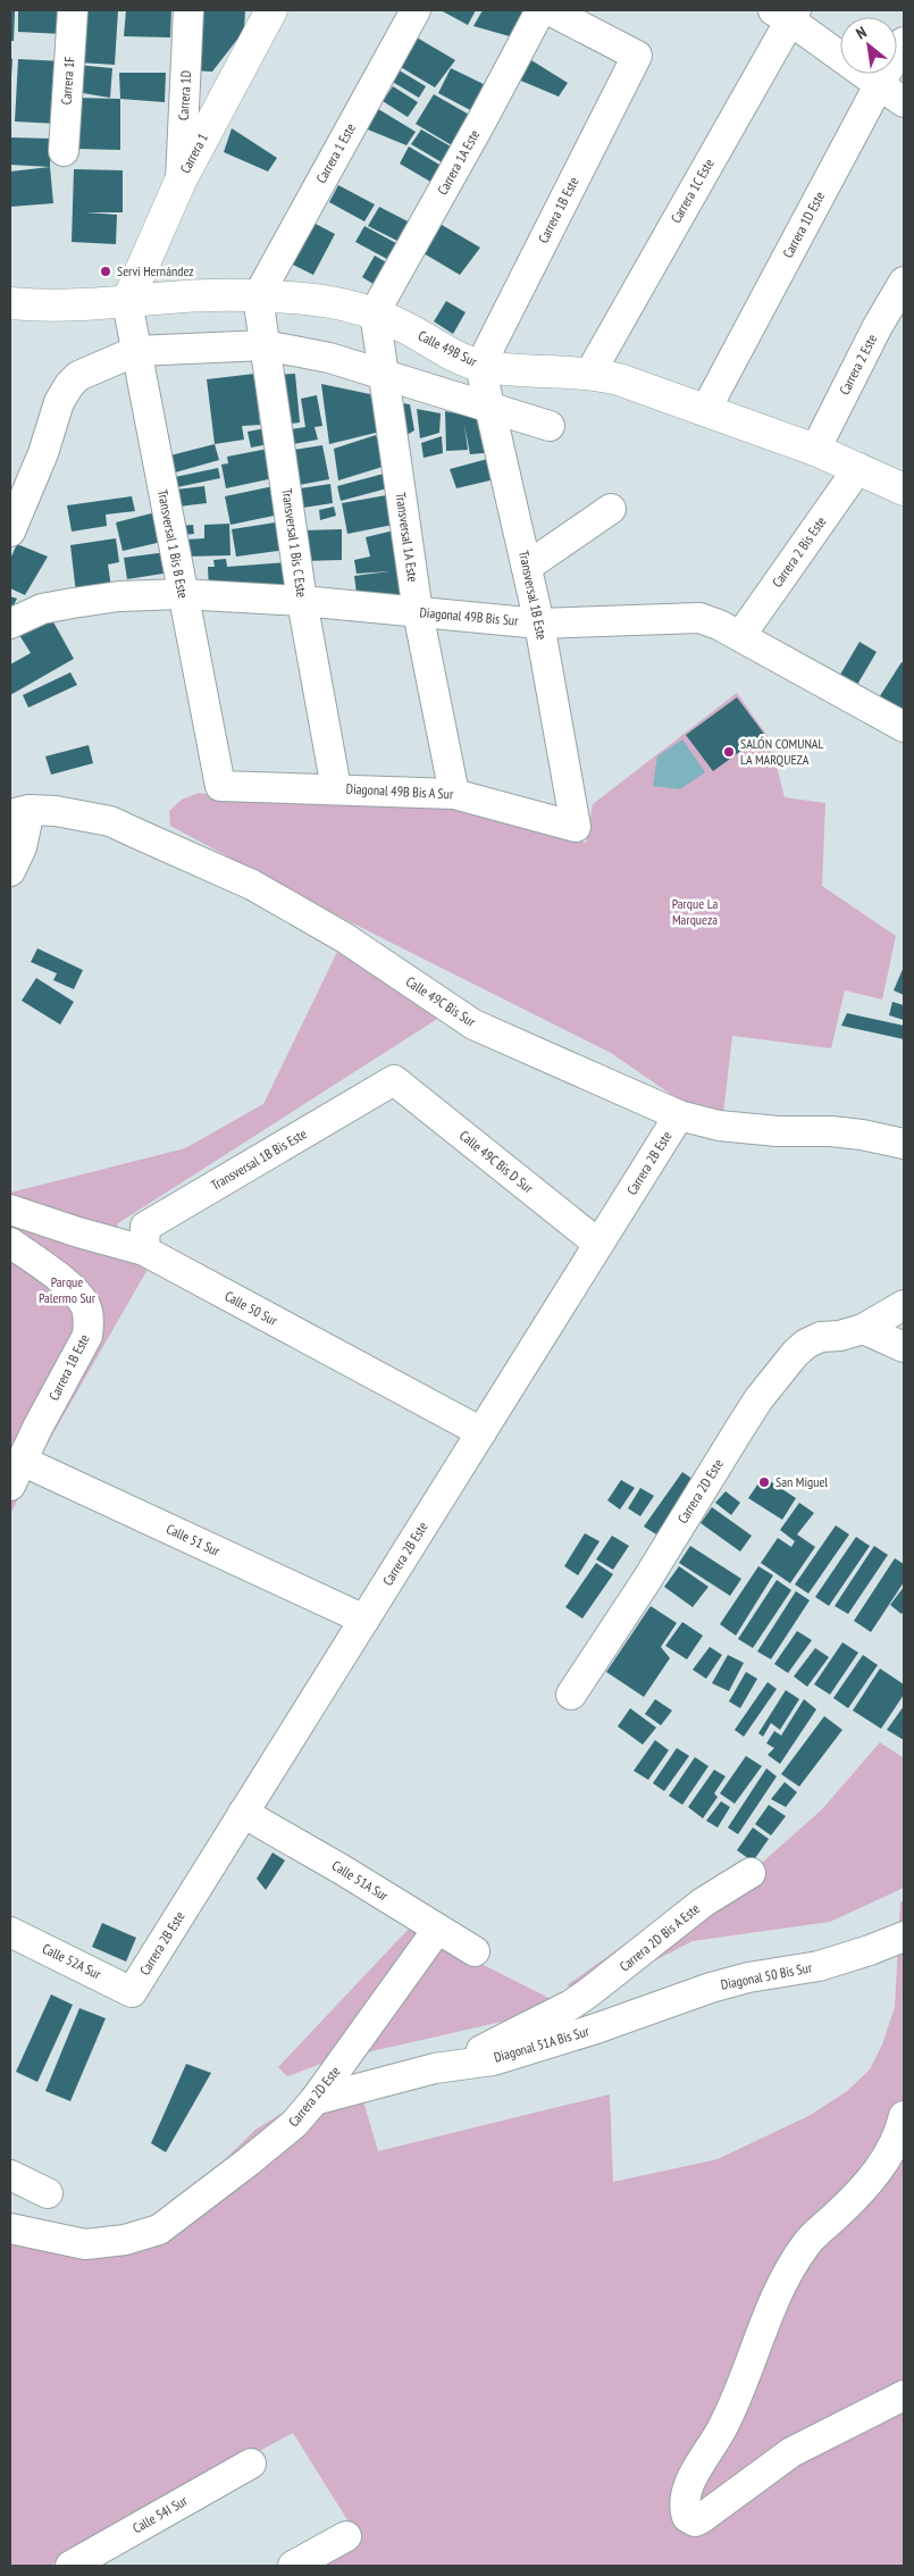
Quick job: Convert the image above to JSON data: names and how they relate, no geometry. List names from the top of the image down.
{
  "streets": {
    "street": [
      "Carrera 1F",
      "Carrera 1D",
      "Carrera 1",
      "Carrera 1 Este",
      "Carrera 1A Este",
      "Carrera 1C Este",
      "Carrera 1B Este",
      "Carrera 1D Este",
      "Calle 49B Sur",
      "Carrera 2 Este",
      "Transversal 1A Este",
      "Transversal 1 Bis C Este",
      "Transversal 1 Bis B Este",
      "Carrera 2 Bis Este",
      "Transversal 1B Este",
      "Diagonal 49B Bis Sur",
      "Diagonal 49B Bis A Sur",
      "Calle 49C Bis Sur",
      "Transversal 1B Bis Este",
      "Calle 49C Bis D Sur",
      "Carrera 2B Este",
      "Calle 50 Sur",
      "Carrera 2D Este",
      "Calle 51 Sur",
      "Calle 51A Sur",
      "Carrera 2D Bis A Este",
      "Calle 52A Sur",
      "Diagonal 50 Bis Sur",
      "Diagonal 51A Bis Sur",
      "Calle 54I Sur"
    ]
  },
  "crossings": [
    ["Carrera 1D", "Carrera 1"],
    ["Carrera 1", "Calle 49B Sur"],
    ["Carrera 1", "Transversal 1 Bis B Este"],
    ["Carrera 1 Este", "Calle 49B Sur"],
    ["Carrera 1 Este", "Transversal 1 Bis C Este"],
    ["Carrera 1A Este", "Calle 49B Sur"],
    ["Carrera 1A Este", "Transversal 1A Este"],
    ["Carrera 1C Este", "Calle 49B Sur"],
    ["Carrera 1B Este", "Calle 49B Sur"],
    ["Carrera 1B Este", "Transversal 1B Este"],
    ["Carrera 1B Este", "Calle 51 Sur"],
    ["Carrera 1D Este", "Calle 49B Sur"],
    ["Calle 49B Sur", "Carrera 2 Este"],
    ["Calle 49B Sur", "Transversal 1A Este"],
    ["Calle 49B Sur", "Transversal 1 Bis C Este"],
    ["Calle 49B Sur", "Transversal 1 Bis B Este"],
    ["Calle 49B Sur", "Carrera 2 Bis Este"],
    ["Calle 49B Sur", "Transversal 1B Este"],
    ["Transversal 1A Este", "Diagonal 49B Bis Sur"],
    ["Transversal 1A Este", "Diagonal 49B Bis A Sur"],
    ["Transversal 1 Bis C Este", "Diagonal 49B Bis Sur"],
    ["Transversal 1 Bis C Este", "Diagonal 49B Bis A Sur"],
    ["Transversal 1 Bis B Este", "Diagonal 49B Bis Sur"],
    ["Transversal 1 Bis B Este", "Diagonal 49B Bis A Sur"],
    ["Carrera 2 Bis Este", "Diagonal 49B Bis Sur"],
    ["Transversal 1B Este", "Diagonal 49B Bis Sur"],
    ["Transversal 1B Este", "Diagonal 49B Bis A Sur"],
    ["Calle 49C Bis Sur", "Carrera 2B Este"],
    ["Transversal 1B Bis Este", "Calle 49C Bis D Sur"],
    ["Transversal 1B Bis Este", "Calle 50 Sur"],
    ["Calle 49C Bis D Sur", "Carrera 2B Este"],
    ["Carrera 2B Este", "Calle 50 Sur"],
    ["Carrera 2B Este", "Calle 51 Sur"],
    ["Carrera 2B Este", "Calle 51A Sur"],
    ["Carrera 2B Este", "Calle 52A Sur"],
    ["Carrera 2D Este", "Calle 51A Sur"],
    ["Carrera 2D Este", "Diagonal 51A Bis Sur"],
    ["Carrera 2D Bis A Este", "Diagonal 51A Bis Sur"],
    ["Diagonal 50 Bis Sur", "Diagonal 51A Bis Sur"]
  ],
  "parks": ["Parque La Marqueza", "Parque Palermo Sur"],
  "places": ["Servi Hernández", "SALÓN COMUNAL LA MARQUEZA", "San Miguel"],
  "north": "top left"
}
